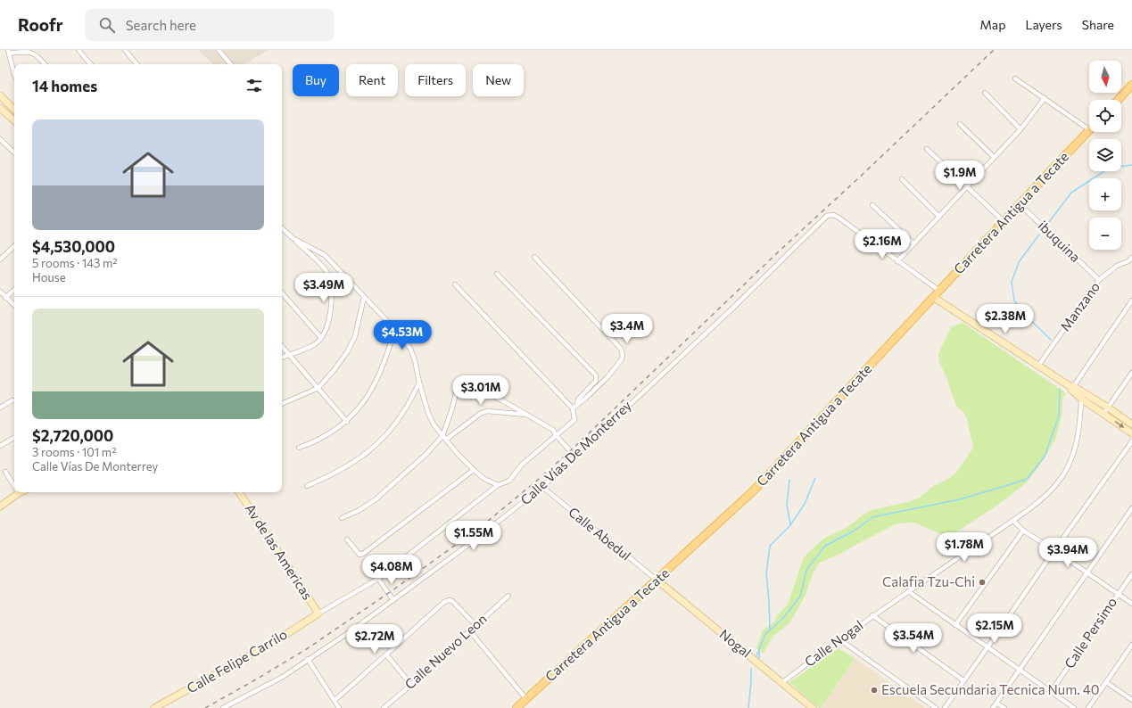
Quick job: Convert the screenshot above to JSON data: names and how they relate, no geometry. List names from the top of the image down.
{
  "streets": {
    "main road": ["Carretera Antigua a Tecate"],
    "street": [
      "ibuquina",
      "Manzano",
      "Calle Vías De Monterrey",
      "Calle Abedul",
      "Av de las Americas",
      "Calle Persimo",
      "Nogal",
      "Calle Nogal",
      "Calle Nuevo Leon",
      "Calle Felipe Carrilo"
    ]
  },
  "crossings": [
    ["Carretera Antigua a Tecate", "ibuquina"],
    ["Carretera Antigua a Tecate", "Calle Abedul"],
    ["Carretera Antigua a Tecate", "Nogal"],
    ["ibuquina", "Manzano"],
    ["Calle Vías De Monterrey", "Calle Abedul"],
    ["Calle Abedul", "Nogal"],
    ["Av de las Americas", "Calle Felipe Carrilo"],
    ["Nogal", "Calle Nogal"]
  ],
  "places": ["Calafia Tzu-Chi", "Escuela Secundaria Tecnica Num. 40"],
  "north": "bottom",
  "page": {
    "header": "Roofr",
    "search": "Search here",
    "nav": ["Map", "Layers", "Share"],
    "map_buttons": ["+", "−"],
    "chip": [
      "Buy",
      "Rent",
      "Filters",
      "New"
    ],
    "heading": "14 homes",
    "list": [
      {
        "name": "$4,530,000",
        "note": "5 rooms · 143 m² · House"
      },
      {
        "name": "$2,720,000",
        "note": "3 rooms · 101 m² · Calle Vías De Monterrey"
      }
    ],
    "price": [
      "$1.9M",
      "$2.16M",
      "$3.49M",
      "$2.38M",
      "$3.4M",
      "$4.53M",
      "$3.01M",
      "$1.55M",
      "$1.78M",
      "$3.94M",
      "$4.08M",
      "$2.15M",
      "$3.54M",
      "$2.72M"
    ]
  }
}
